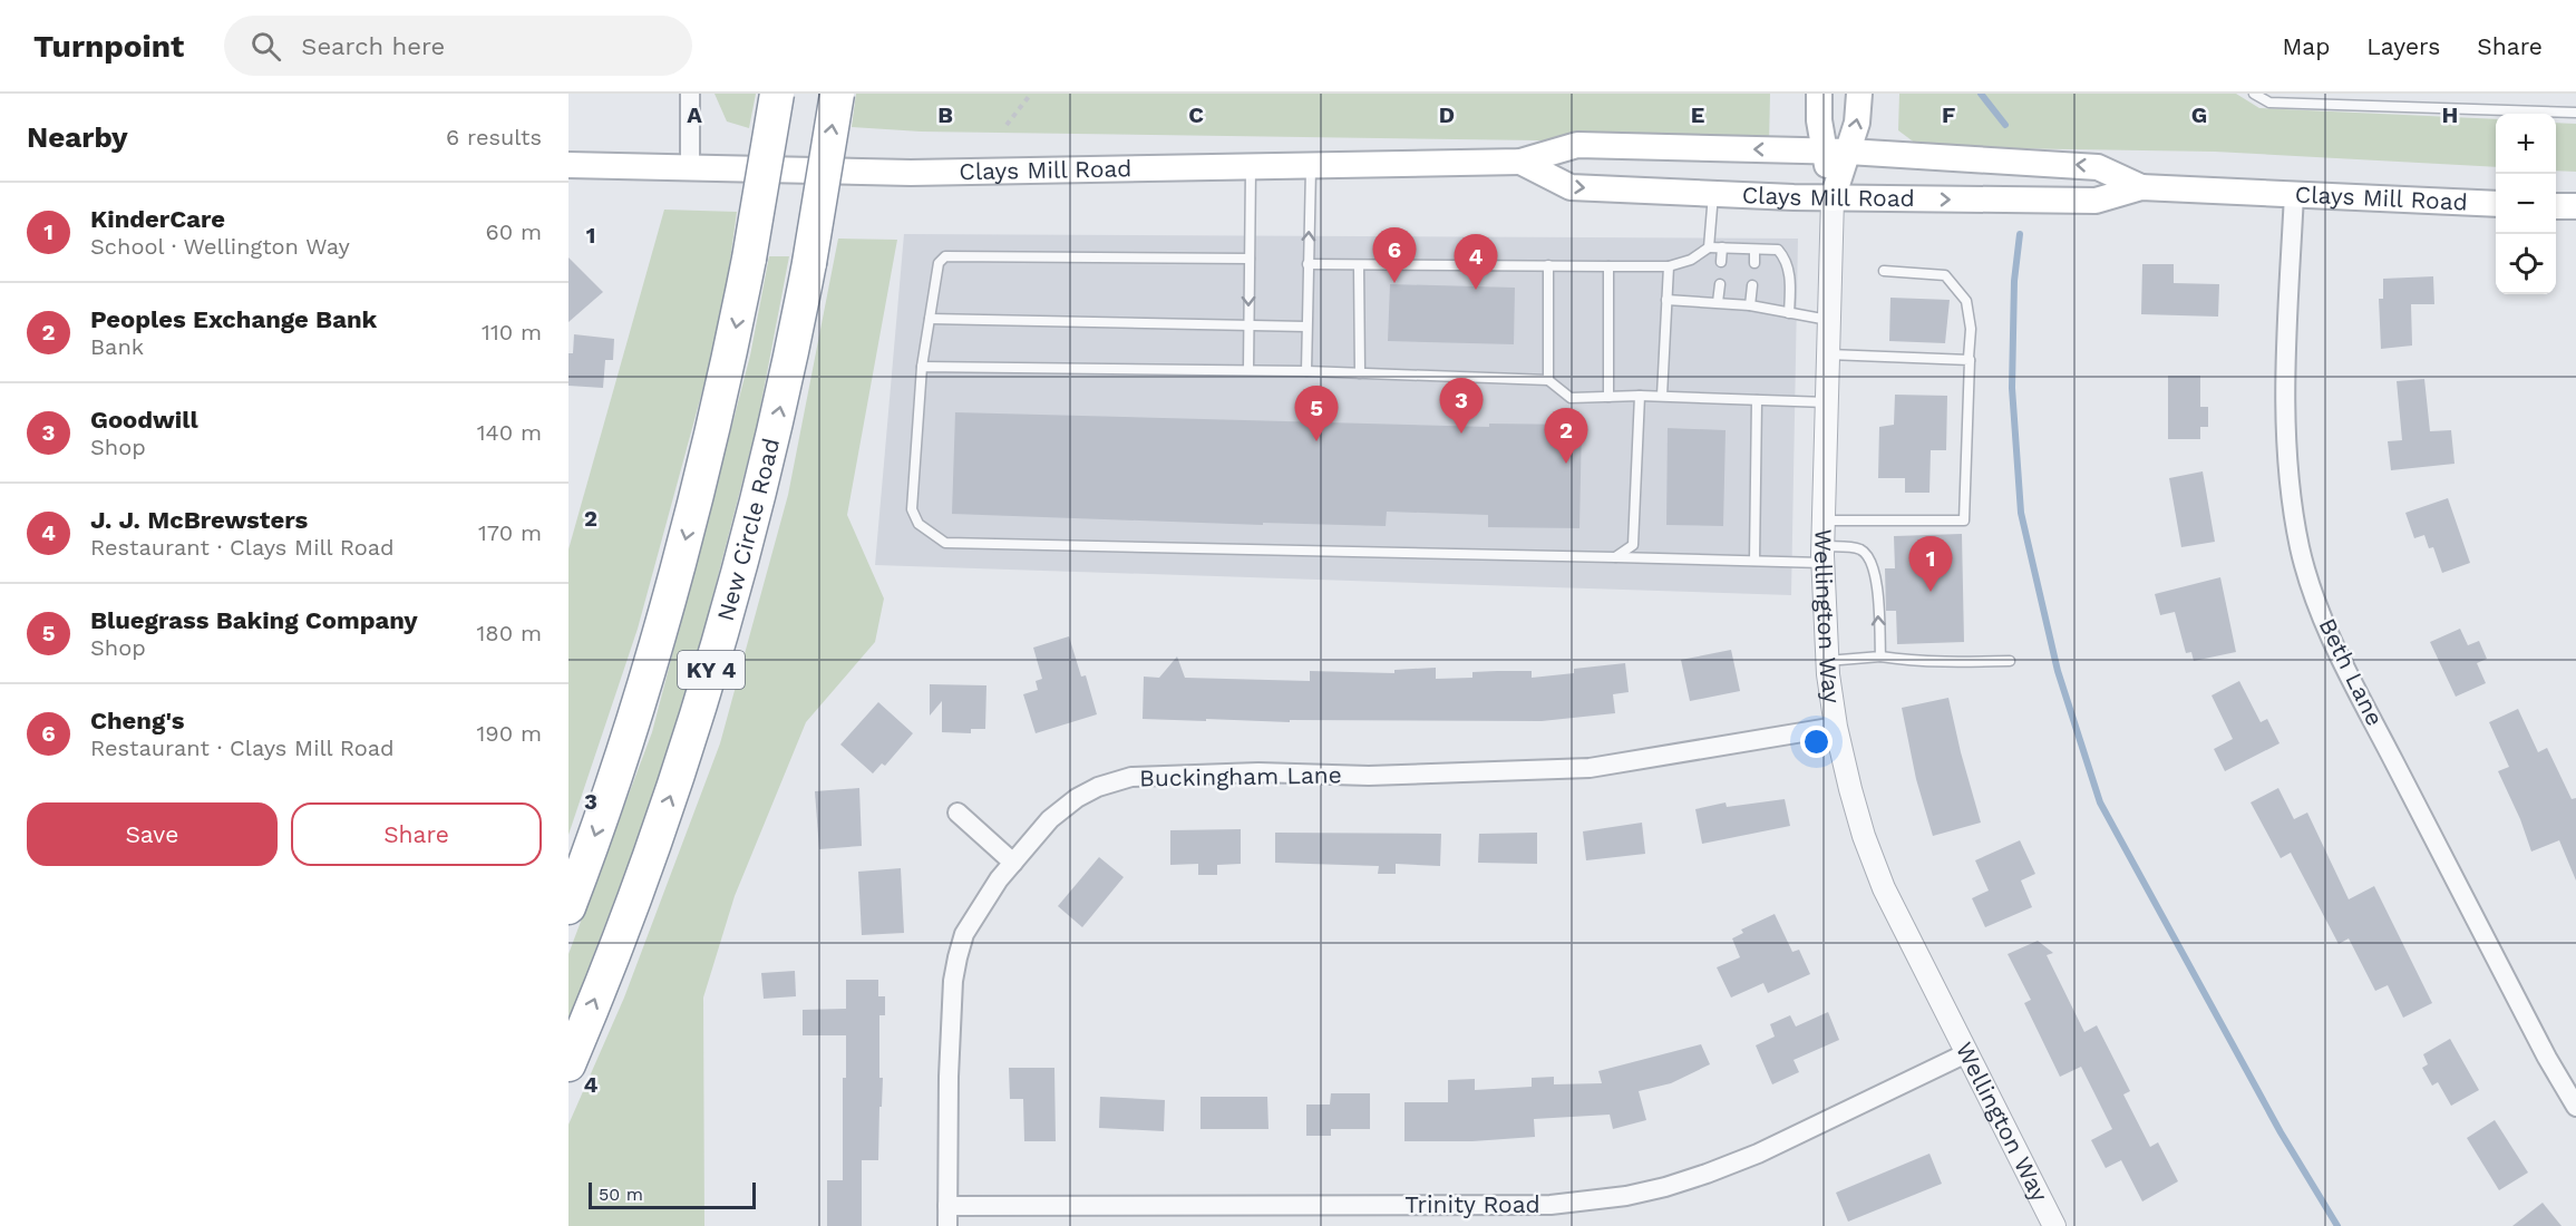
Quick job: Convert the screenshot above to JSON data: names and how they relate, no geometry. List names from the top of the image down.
{
  "streets": {
    "highway": ["New Circle Road", "KY 4"],
    "main road": ["Clays Mill Road", "Wellington Way"],
    "street": ["Beth Lane", "Buckingham Lane", "Trinity Road"]
  },
  "crossings": [
    ["Clays Mill Road", "Wellington Way"],
    ["Clays Mill Road", "Beth Lane"],
    ["Wellington Way", "Buckingham Lane"],
    ["Wellington Way", "Trinity Road"],
    ["Buckingham Lane", "Trinity Road"]
  ],
  "scale_bar": "50 m",
  "page": {
    "header": "Turnpoint",
    "search": "Search here",
    "nav": ["Map", "Layers", "Share"],
    "heading": ["Nearby", "6 results"],
    "map_buttons": ["+", "−"],
    "list": [
      {
        "mark": "1",
        "name": "KinderCare",
        "note": "School · Wellington Way",
        "value": "60 m"
      },
      {
        "mark": "2",
        "name": "Peoples Exchange Bank",
        "note": "Bank",
        "value": "110 m"
      },
      {
        "mark": "3",
        "name": "Goodwill",
        "note": "Shop",
        "value": "140 m"
      },
      {
        "mark": "4",
        "name": "J. J. McBrewsters",
        "note": "Restaurant · Clays Mill Road",
        "value": "170 m"
      },
      {
        "mark": "5",
        "name": "Bluegrass Baking Company",
        "note": "Shop",
        "value": "180 m"
      },
      {
        "mark": "6",
        "name": "Cheng's",
        "note": "Restaurant · Clays Mill Road",
        "value": "190 m"
      }
    ],
    "pins": [
      "6",
      "4",
      "3",
      "5",
      "2",
      "1"
    ],
    "buttons": ["Save", "Share"],
    "scale": "50 m"
  },
  "grid": {
    "columns": [
      "A",
      "B",
      "C",
      "D",
      "E",
      "F",
      "G",
      "H"
    ],
    "rows": [
      "1",
      "2",
      "3",
      "4"
    ]
  }
}
